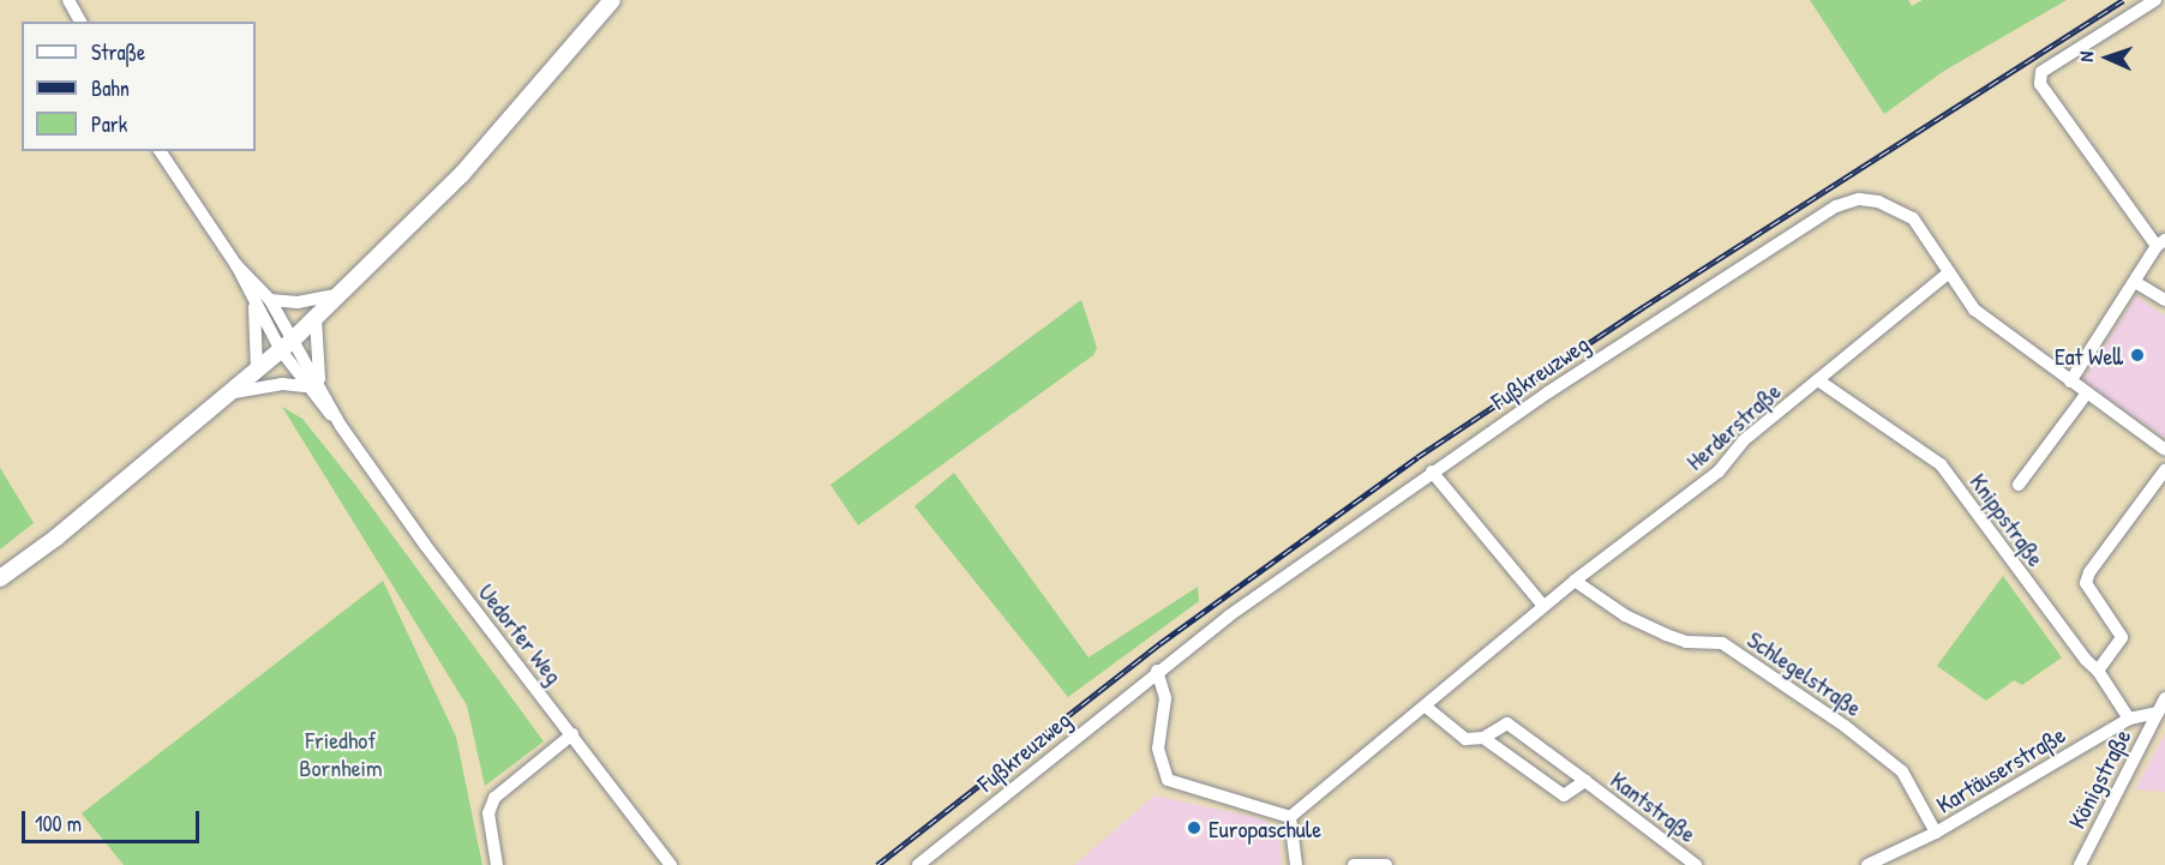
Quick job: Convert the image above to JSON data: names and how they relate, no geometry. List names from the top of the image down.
{
  "streets": {
    "street": [
      "Fußkreuzweg",
      "Herderstraße",
      "Knippstraße",
      "Uedorfer Weg",
      "Schlegelstraße",
      "Kartäuserstraße",
      "Königstraße",
      "Kantstraße"
    ]
  },
  "crossings": [
    ["Fußkreuzweg", "Herderstraße"],
    ["Herderstraße", "Knippstraße"],
    ["Herderstraße", "Schlegelstraße"],
    ["Herderstraße", "Kantstraße"],
    ["Knippstraße", "Kartäuserstraße"],
    ["Schlegelstraße", "Kartäuserstraße"],
    ["Kartäuserstraße", "Königstraße"]
  ],
  "parks": ["Friedhof Bornheim"],
  "places": ["Eat Well", "Europaschule"],
  "legend": ["Straße", "Bahn", "Park"],
  "scale_bar": "100 m",
  "north": "left"
}
